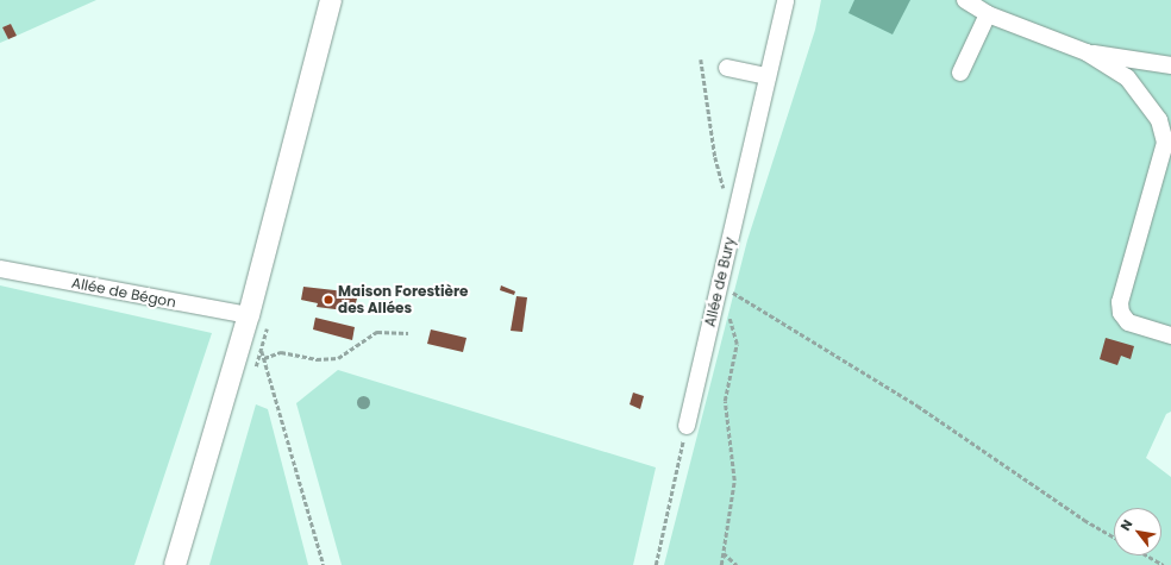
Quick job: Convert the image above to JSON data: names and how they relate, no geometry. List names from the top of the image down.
{
  "streets": {
    "street": ["Allée de Bury", "Allée de Bégon"]
  },
  "places": ["Maison Forestière des Allées"],
  "north": "top left"
}
